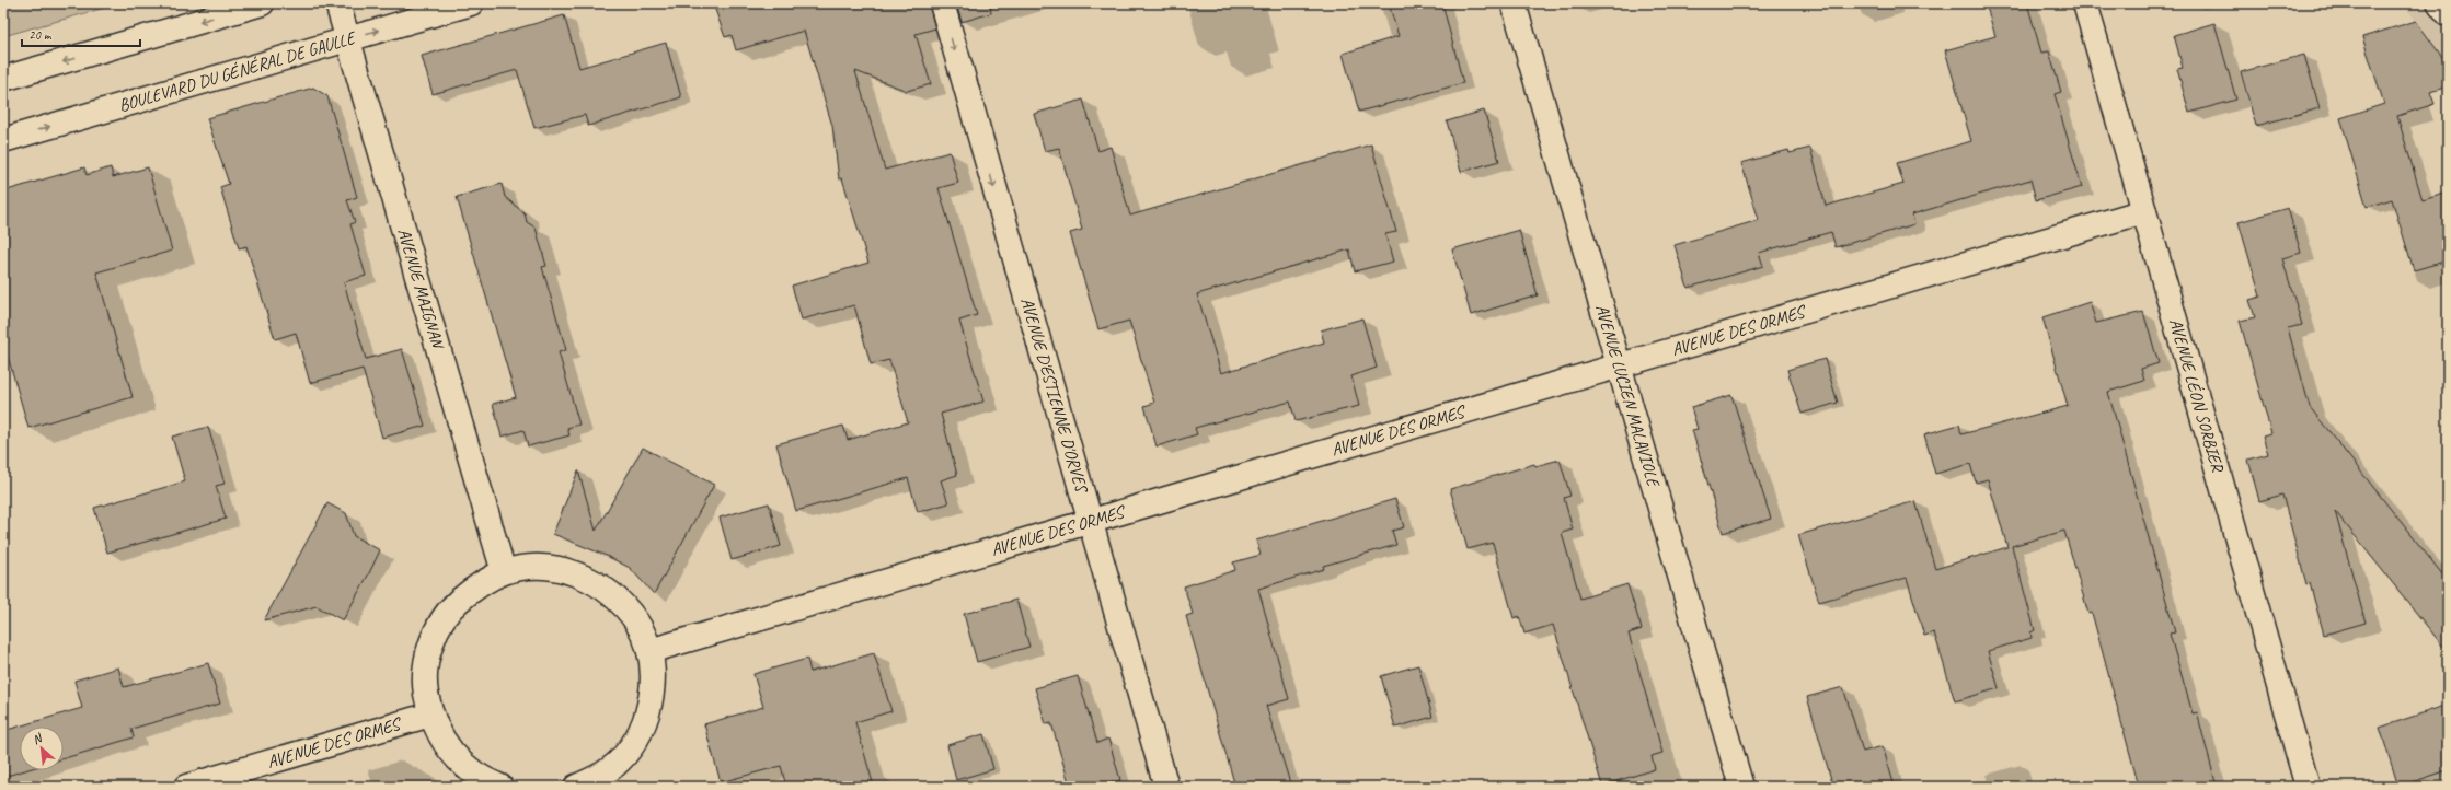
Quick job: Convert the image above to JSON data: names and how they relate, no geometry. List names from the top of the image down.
{
  "streets": {
    "street": [
      "BOULEVARD DU GÉNÉRAL DE GAULLE",
      "AVENUE MAIGNAN",
      "AVENUE DES ORMES",
      "AVENUE D'ESTIENNE D'ORVES",
      "AVENUE LUCIEN MALAVIOLE",
      "AVENUE LÉON SORBIER"
    ]
  },
  "crossings": [
    ["BOULEVARD DU GÉNÉRAL DE GAULLE", "AVENUE MAIGNAN"],
    ["AVENUE DES ORMES", "AVENUE D'ESTIENNE D'ORVES"],
    ["AVENUE DES ORMES", "AVENUE LUCIEN MALAVIOLE"],
    ["AVENUE DES ORMES", "AVENUE LÉON SORBIER"]
  ],
  "one_way": ["AVENUE D'ESTIENNE D'ORVES"],
  "scale_bar": "20 m",
  "north": "top left"
}
